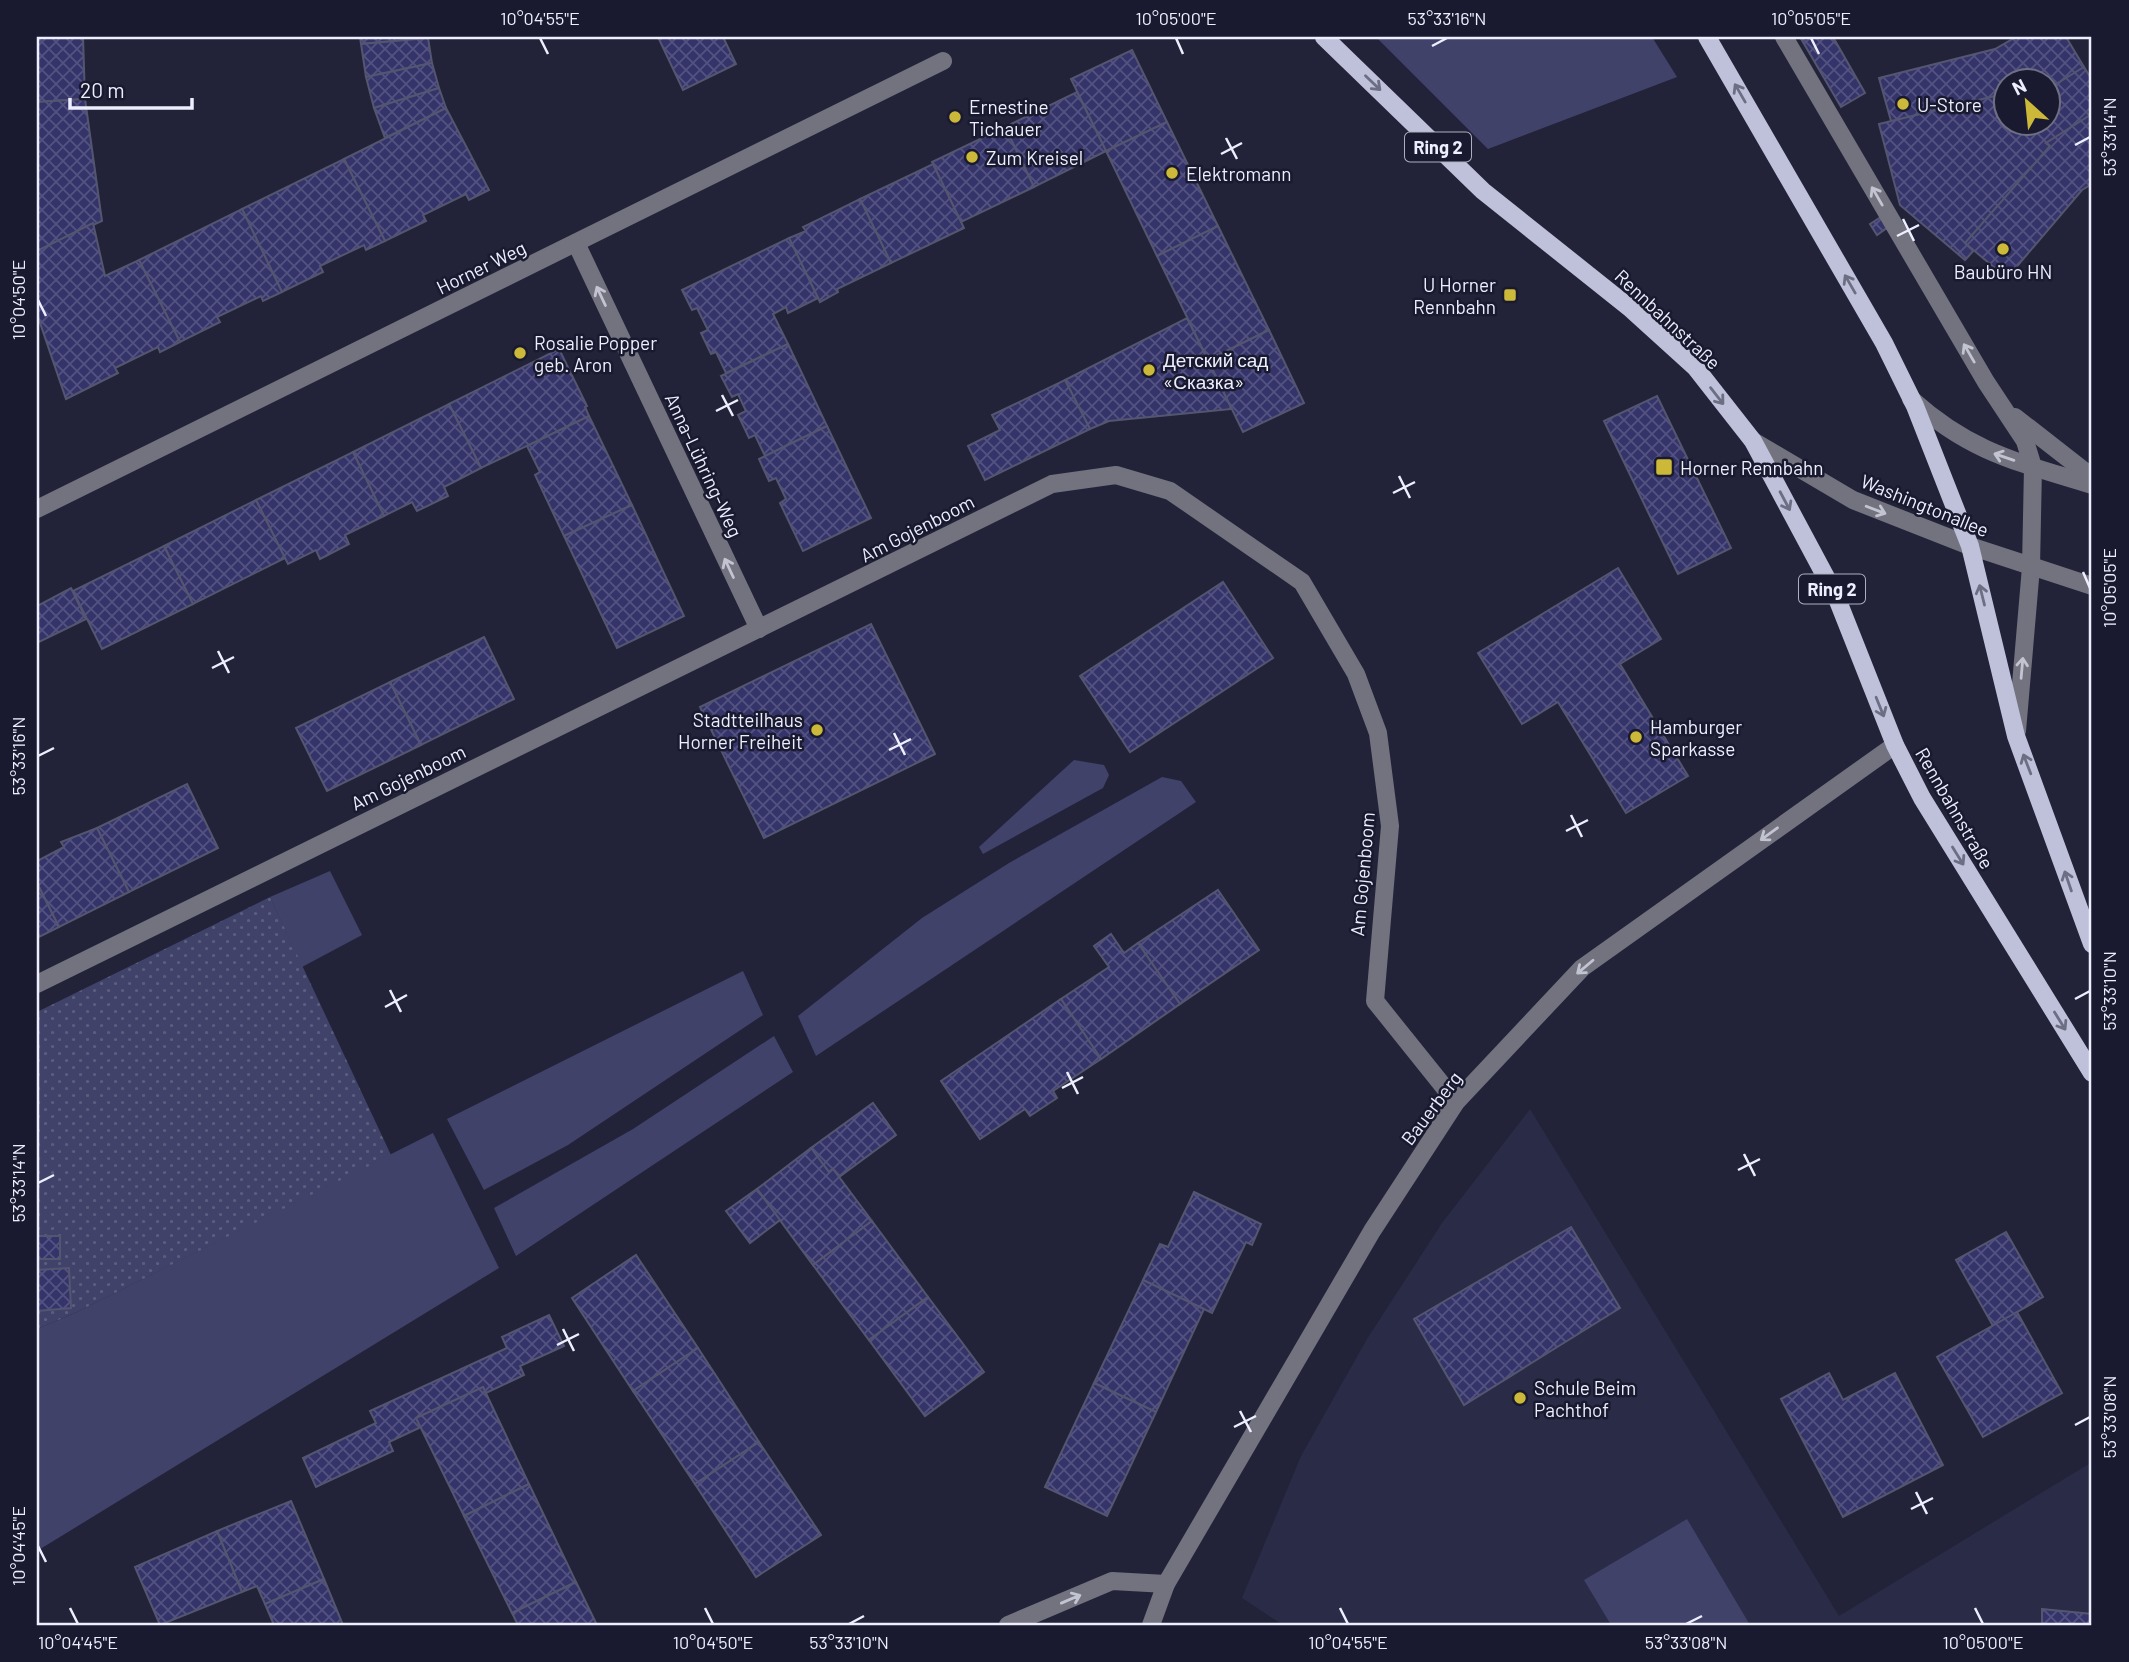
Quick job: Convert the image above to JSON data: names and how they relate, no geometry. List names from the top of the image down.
{
  "streets": {
    "main road": ["Ring 2", "Rennbahnstraße"],
    "street": [
      "Horner Weg",
      "Anna-Lühring-Weg",
      "Washingtonallee",
      "Am Gojenboom",
      "Bauerberg"
    ]
  },
  "crossings": [
    ["Horner Weg", "Anna-Lühring-Weg"],
    ["Rennbahnstraße", "Washingtonallee"],
    ["Rennbahnstraße", "Bauerberg"],
    ["Anna-Lühring-Weg", "Am Gojenboom"],
    ["Am Gojenboom", "Bauerberg"]
  ],
  "one_way": ["Anna-Lühring-Weg", "Bauerberg"],
  "places": {
    "other": [
      "U-Store",
      "Ernestine Tichauer",
      "Zum Kreisel",
      "Elektromann",
      "Baubüro HN",
      "Rosalie Popper geb. Aron",
      "Детский сад «Сказка»",
      "Stadtteilhaus Horner Freiheit",
      "Hamburger Sparkasse",
      "Schule Beim Pachthof"
    ],
    "transit": ["U Horner Rennbahn", "Horner Rennbahn"]
  },
  "scale_bar": "20 m",
  "north": "top left",
  "coordinates": [
    "10°04'55\"E",
    "10°05'00\"E",
    "53°33'16\"N",
    "10°05'05\"E",
    "53°33'14\"N",
    "10°04'50\"E",
    "53°33'10\"N",
    "53°33'08\"N",
    "10°04'45\"E"
  ]
}
